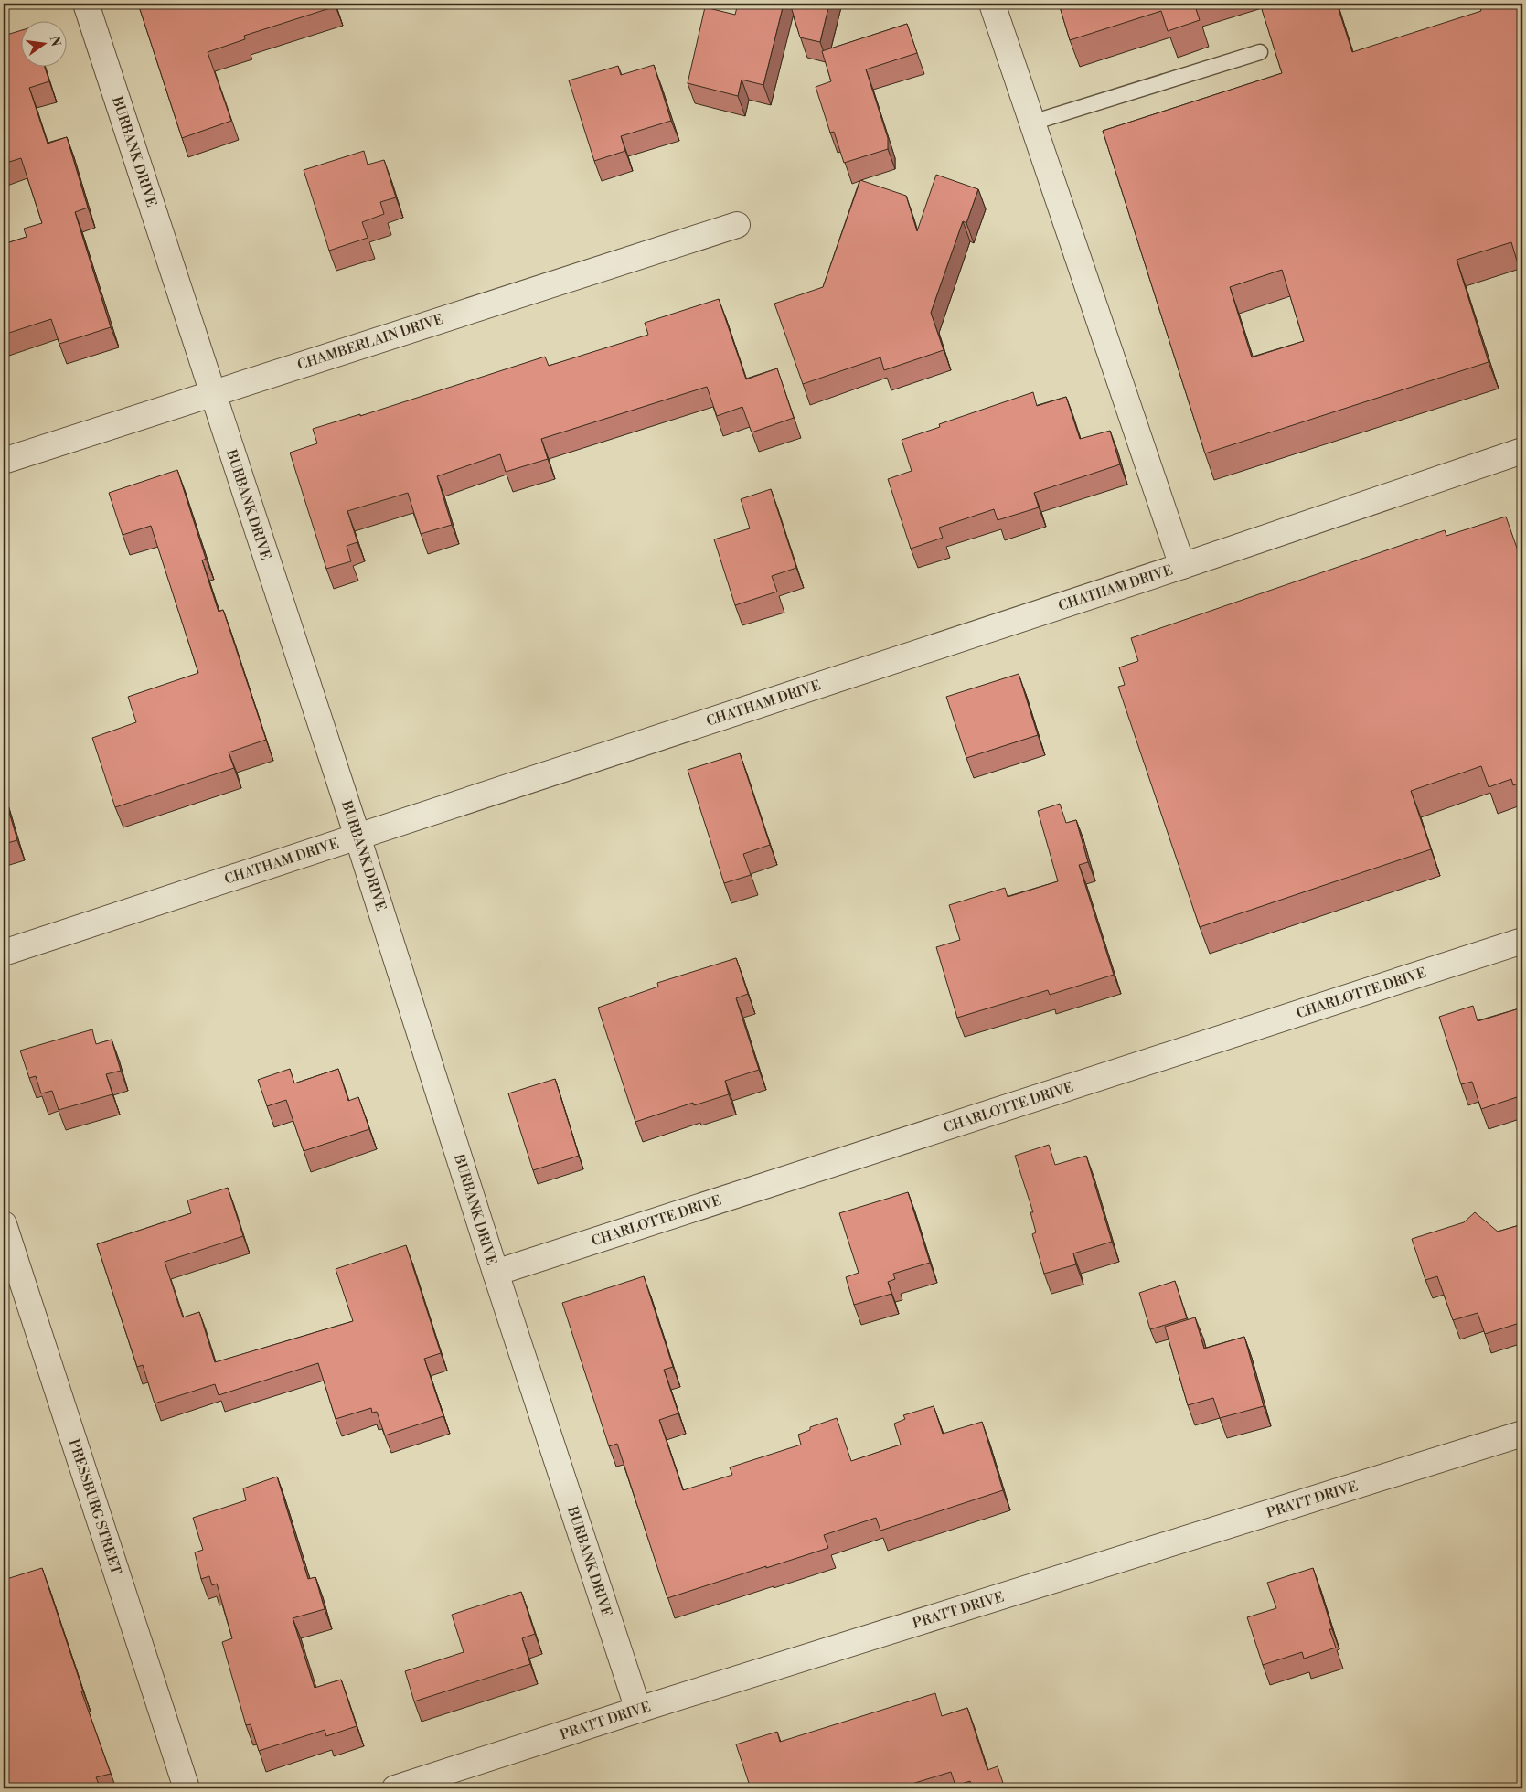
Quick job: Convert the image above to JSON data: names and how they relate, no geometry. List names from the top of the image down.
{
  "streets": {
    "street": [
      "BURBANK DRIVE",
      "CHAMBERLAIN DRIVE",
      "CHATHAM DRIVE",
      "CHARLOTTE DRIVE",
      "PRATT DRIVE",
      "PRESSBURG STREET"
    ]
  },
  "crossings": [
    ["BURBANK DRIVE", "CHAMBERLAIN DRIVE"],
    ["BURBANK DRIVE", "CHATHAM DRIVE"],
    ["BURBANK DRIVE", "CHARLOTTE DRIVE"],
    ["BURBANK DRIVE", "PRATT DRIVE"]
  ],
  "north": "right"
}
